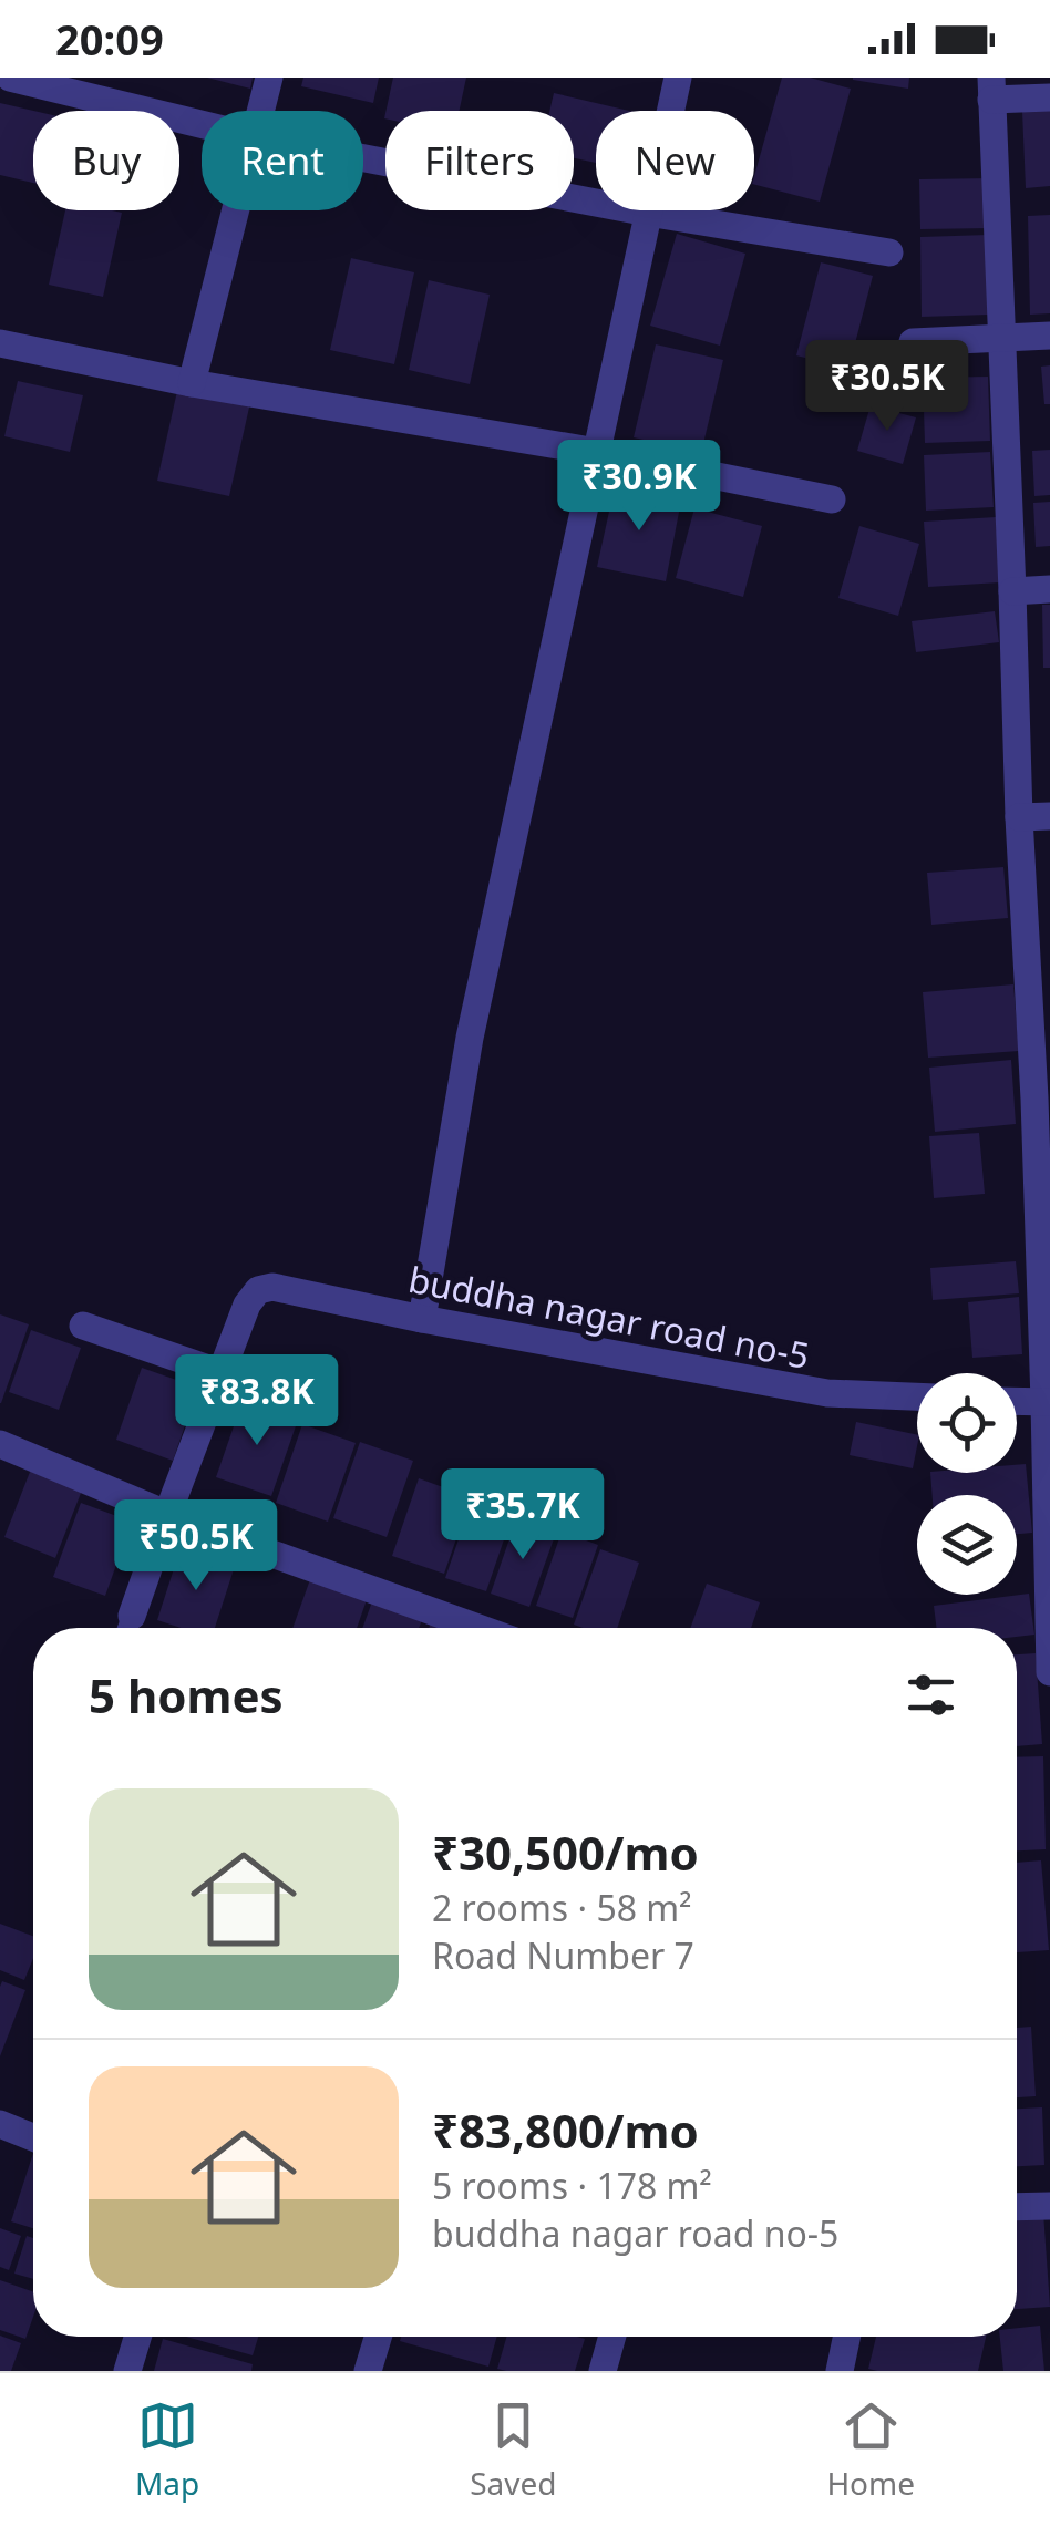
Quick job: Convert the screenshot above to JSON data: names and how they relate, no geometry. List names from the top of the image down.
{
  "streets": {
    "street": ["buddha nagar road no-5"]
  },
  "page": {
    "status": "20:09",
    "chip": [
      "Buy",
      "Rent",
      "Filters",
      "New"
    ],
    "price": [
      "₹30.5K",
      "₹30.9K",
      "₹83.8K",
      "₹35.7K",
      "₹50.5K"
    ],
    "heading": "5 homes",
    "list": [
      {
        "name": "₹30,500/mo",
        "note": "2 rooms · 58 m² · Road Number 7"
      },
      {
        "name": "₹83,800/mo",
        "note": "5 rooms · 178 m² · buddha nagar road no-5"
      }
    ],
    "tabs": ["Map", "Saved", "Home"]
  }
}
